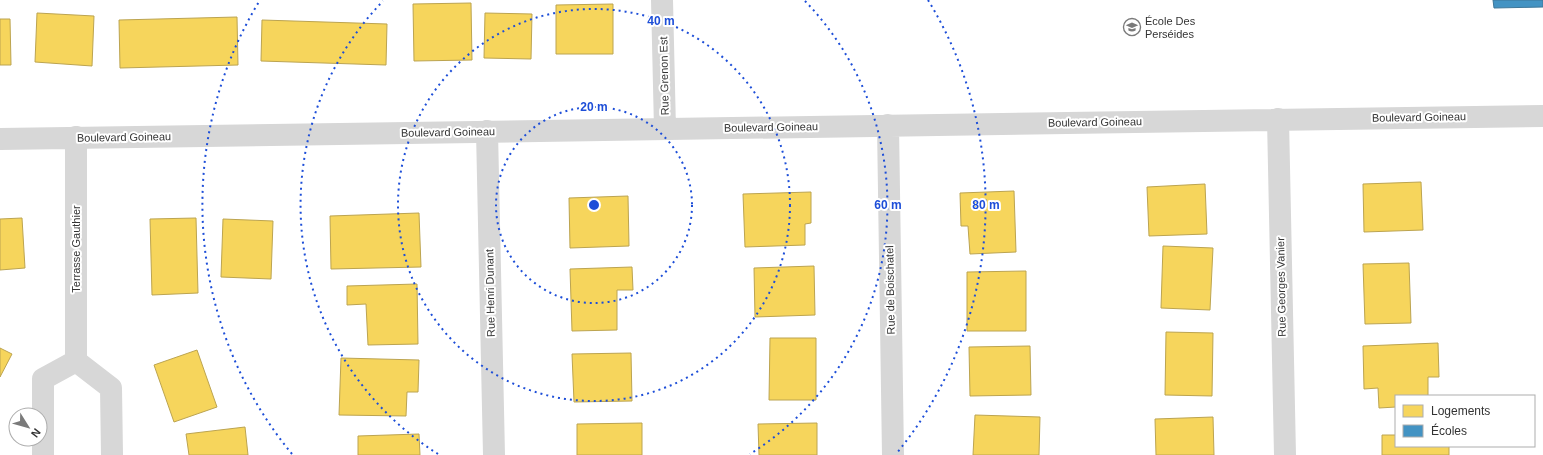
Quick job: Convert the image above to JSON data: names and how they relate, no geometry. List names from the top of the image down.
{
  "streets": {
    "street": [
      "Rue Grenon Est",
      "Boulevard Goineau",
      "Terrasse Gauthier",
      "Rue Georges Vanier",
      "Rue de Boischatel",
      "Rue Henri Dunant"
    ]
  },
  "crossings": [
    ["Rue Grenon Est", "Boulevard Goineau"],
    ["Boulevard Goineau", "Terrasse Gauthier"],
    ["Boulevard Goineau", "Rue Georges Vanier"],
    ["Boulevard Goineau", "Rue de Boischatel"],
    ["Boulevard Goineau", "Rue Henri Dunant"]
  ],
  "places": {
    "school or university": ["École Des Perséides"]
  },
  "legend": ["Logements", "Écoles"],
  "north": "bottom right",
  "rings": [
    "40 m",
    "20 m",
    "60 m",
    "80 m"
  ]
}
